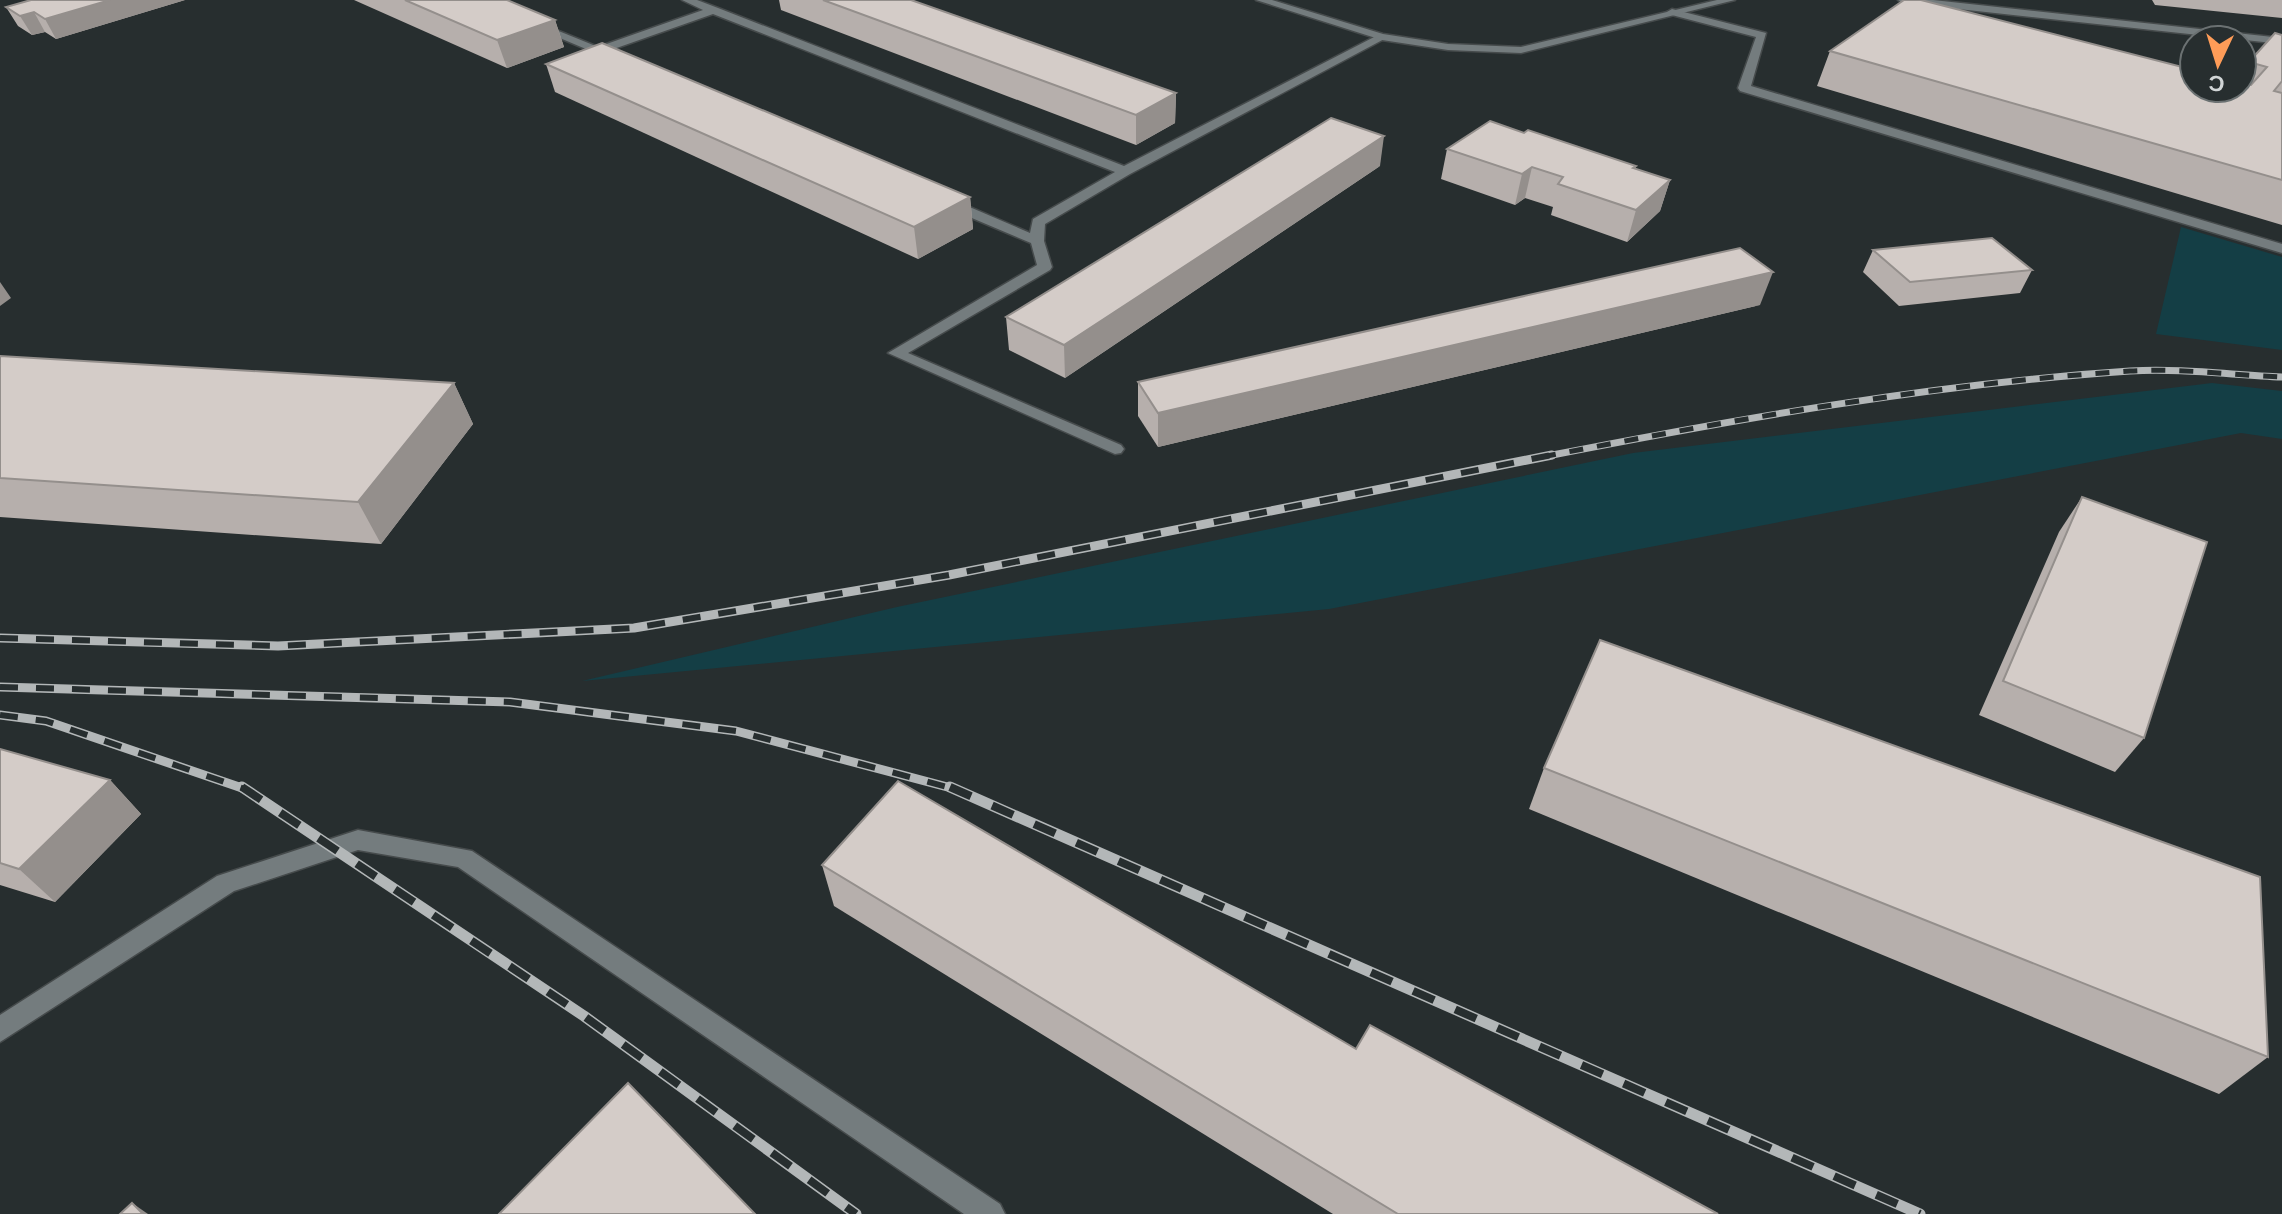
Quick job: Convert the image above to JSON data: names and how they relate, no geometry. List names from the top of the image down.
{
  "north": "bottom"
}
